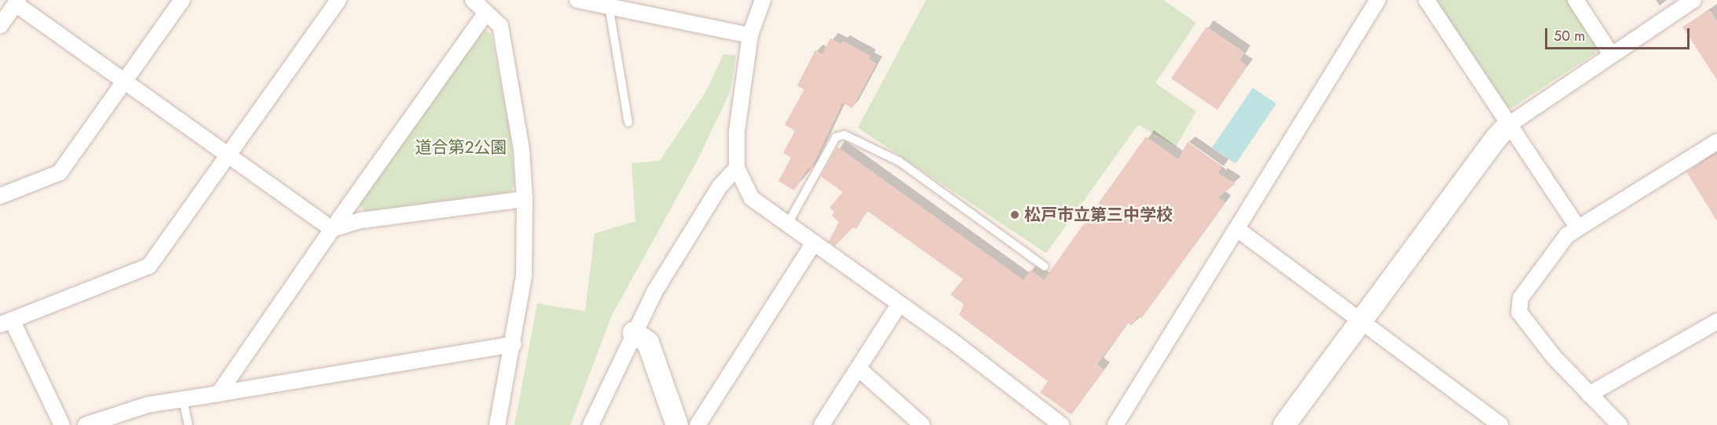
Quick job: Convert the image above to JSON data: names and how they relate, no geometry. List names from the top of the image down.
{
  "parks": ["道合第2公園"],
  "places": ["松戸市立第三中学校"],
  "scale_bar": "50 m"
}
